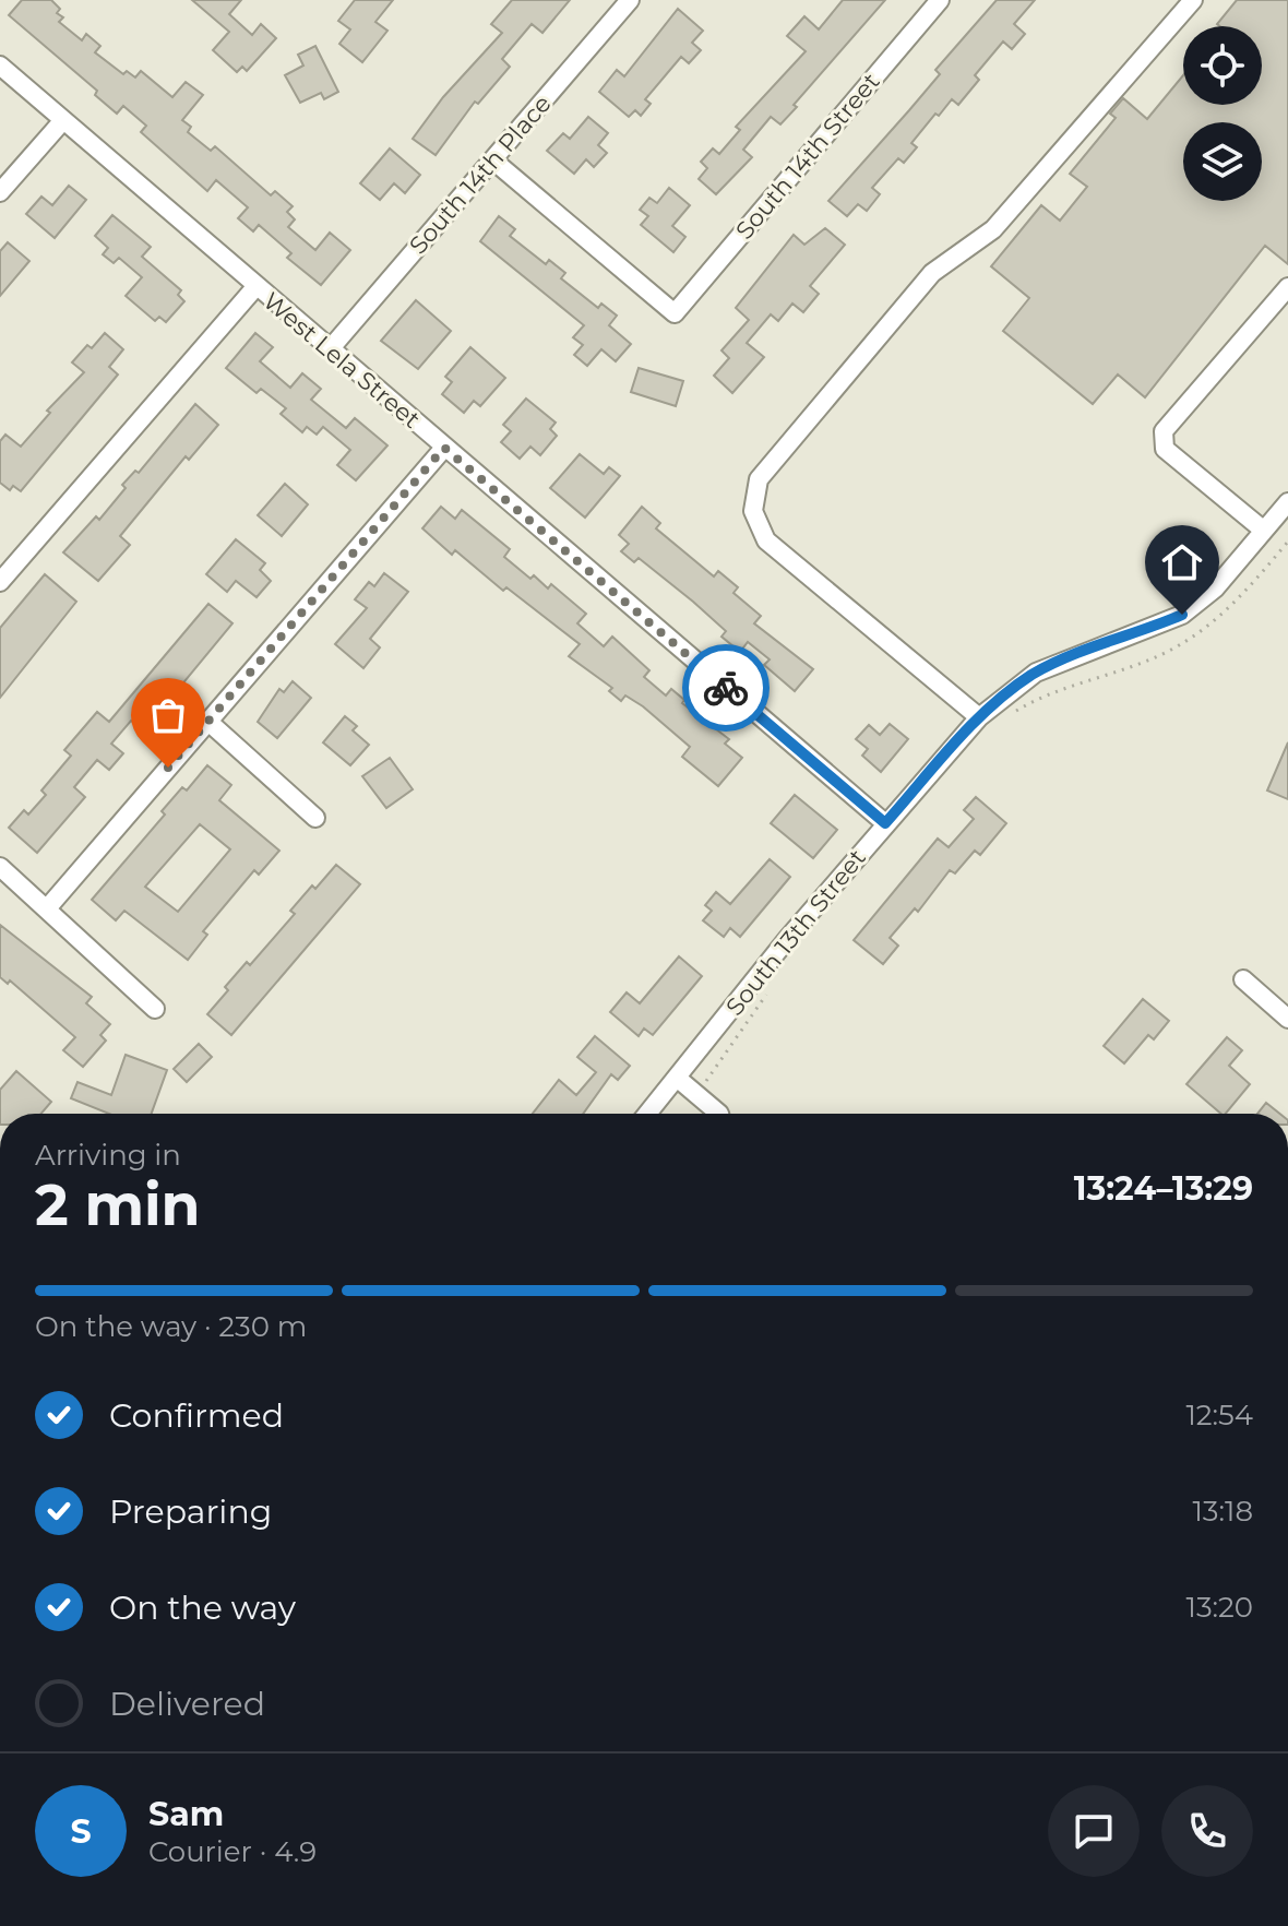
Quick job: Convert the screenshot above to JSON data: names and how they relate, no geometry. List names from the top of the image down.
{
  "streets": {
    "street": [
      "South 14th Street",
      "South 14th Place",
      "West Lela Street",
      "South 13th Street"
    ]
  },
  "crossings": [
    ["South 14th Street", "South 14th Place"],
    ["South 14th Place", "West Lela Street"],
    ["West Lela Street", "South 13th Street"]
  ],
  "page": {
    "heading": ["2 min", "Arriving in", "13:24–13:29"],
    "panel": ["Sam", "Courier · 4.9"],
    "bar": "On the way · 230 m",
    "list": [
      ["Confirmed", "12:54"],
      ["Preparing", "13:18"],
      ["On the way", "13:20"],
      "Delivered"
    ],
    "round": "S"
  }
}
